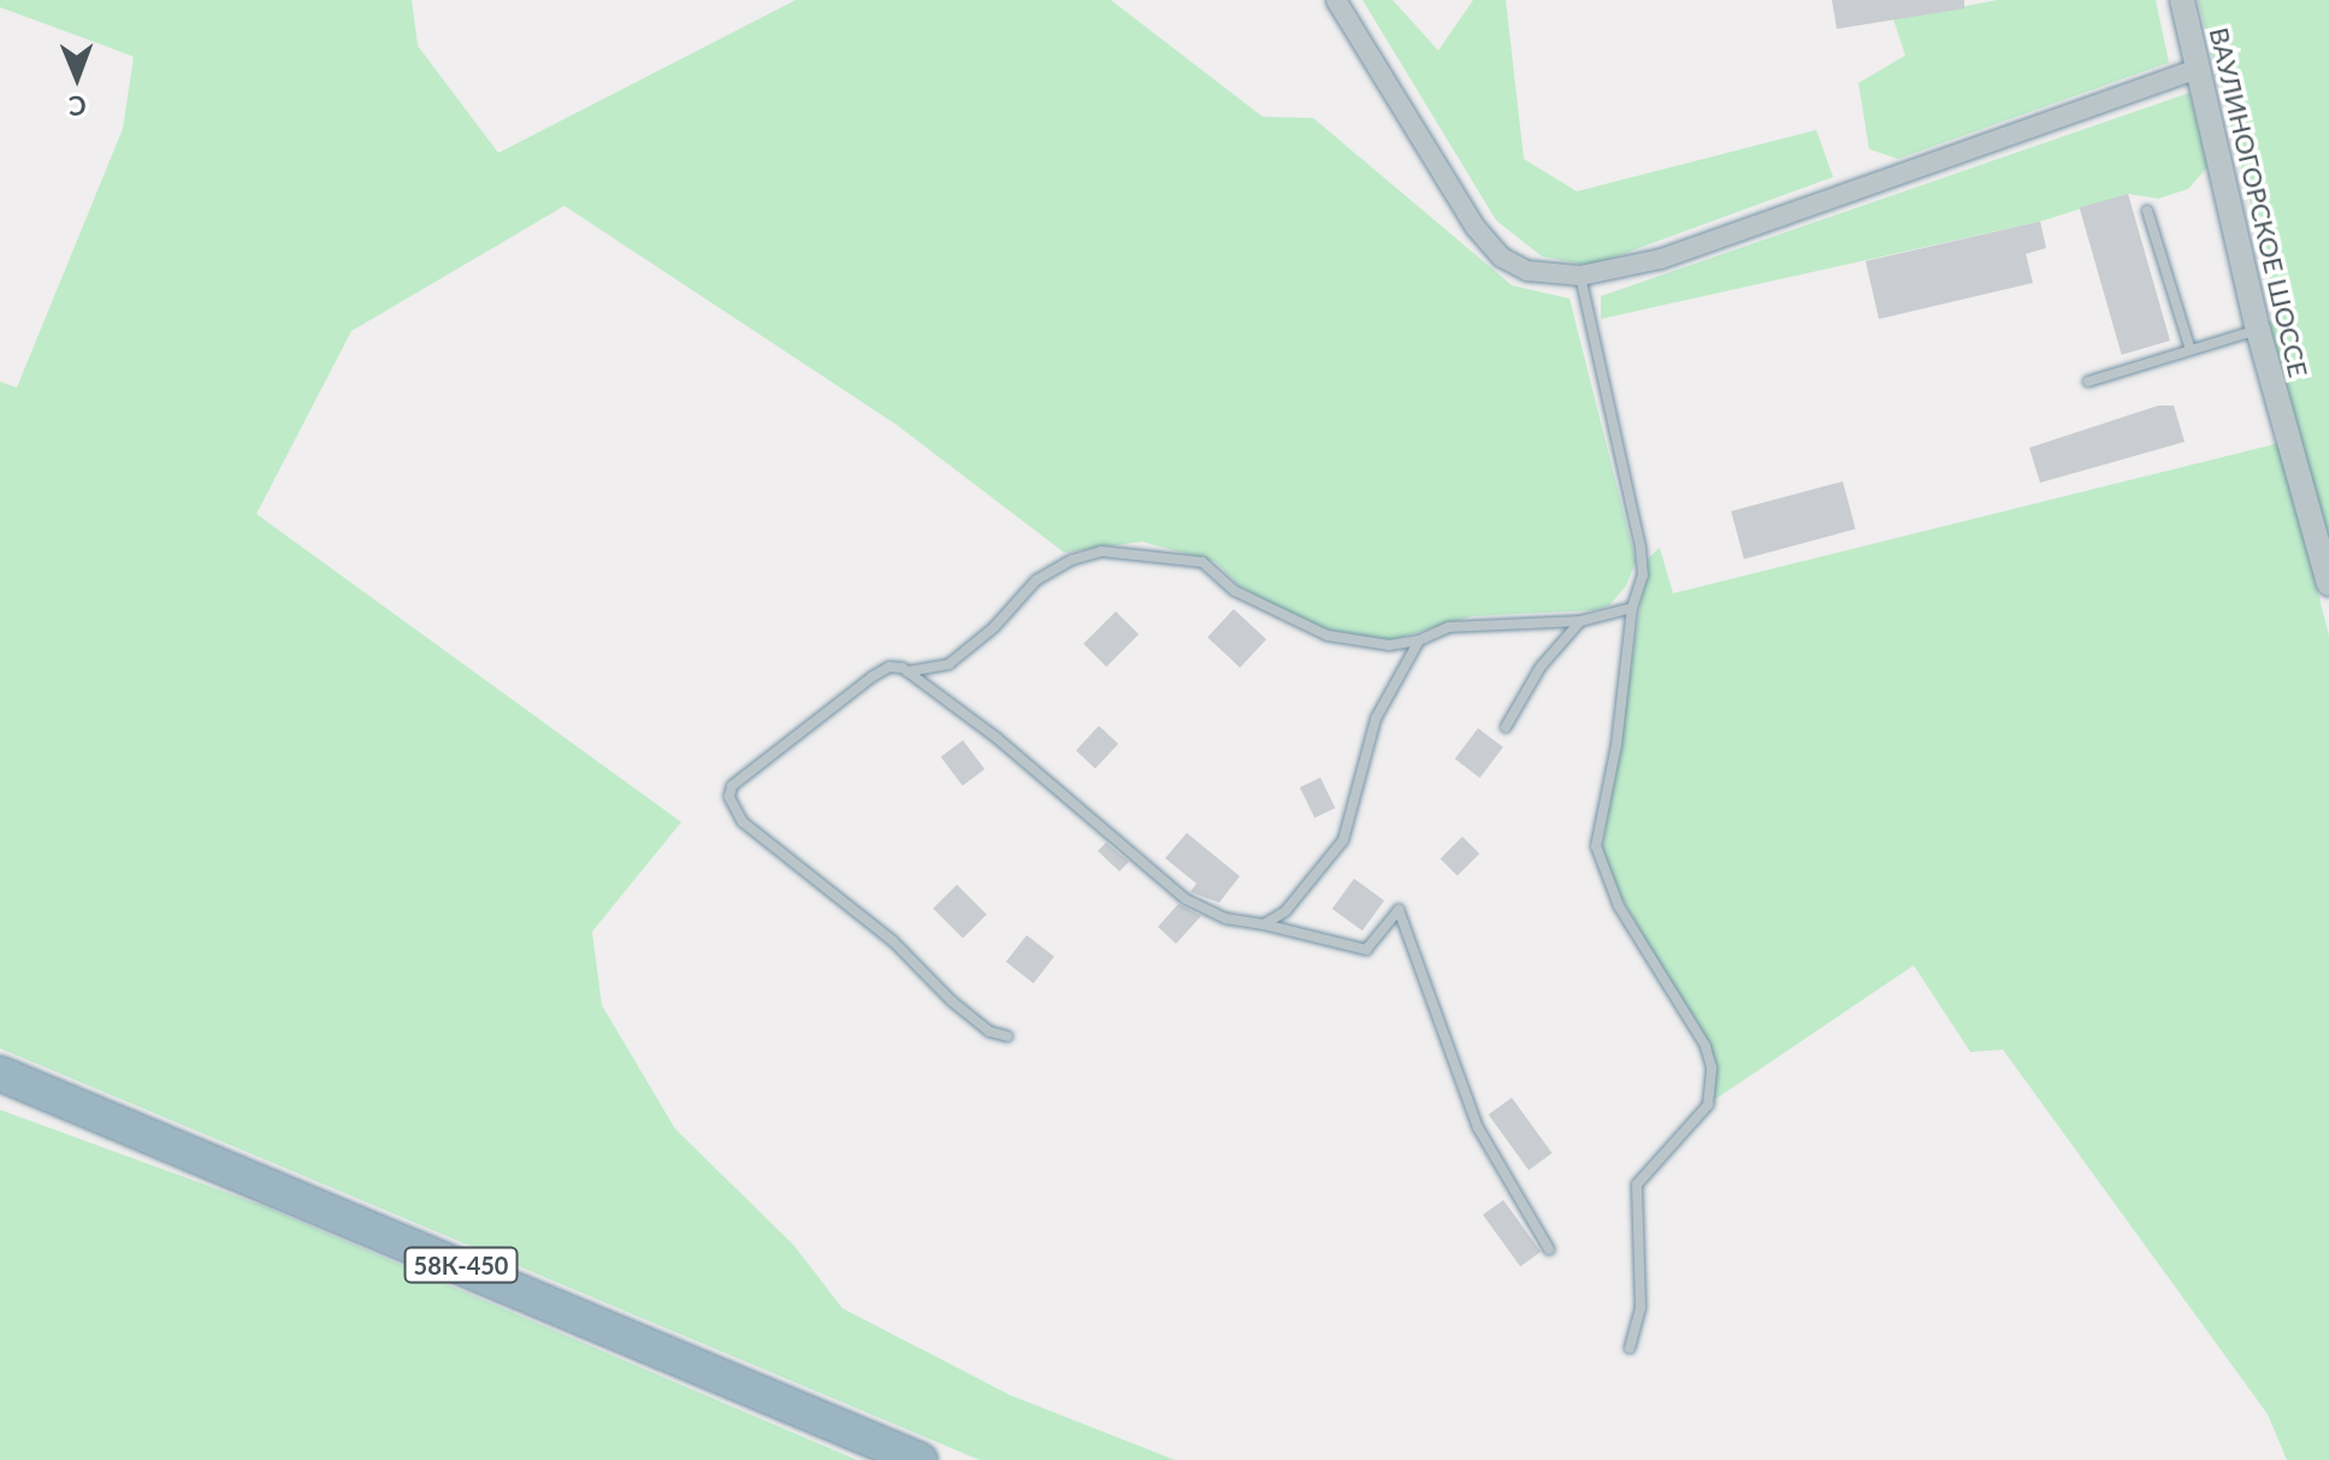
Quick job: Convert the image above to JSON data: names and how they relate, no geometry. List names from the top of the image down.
{
  "streets": {
    "highway": ["58К-450"],
    "street": ["ВАУЛИНОГОРСКОЕ ШОССЕ"]
  },
  "north": "bottom"
}
